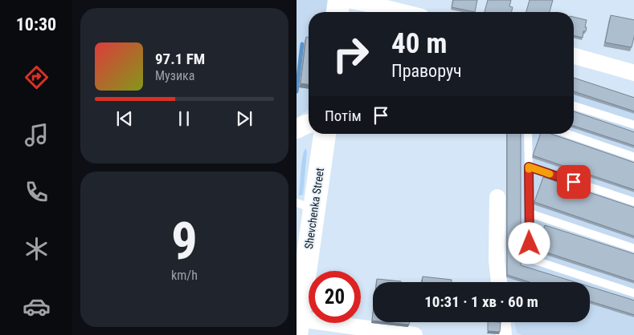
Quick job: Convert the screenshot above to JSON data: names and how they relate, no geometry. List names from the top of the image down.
{
  "streets": {
    "main road": ["Shevchenka Street"]
  },
  "page": {
    "tabs": "10:30",
    "turn": ["40 m", "Праворуч"],
    "song": ["97.1 FM", "Музика"],
    "then": "Потім",
    "tile": ["9", "km/h"],
    "limit": "20",
    "trip": "10:31 · 1 хв · 60 m"
  }
}
